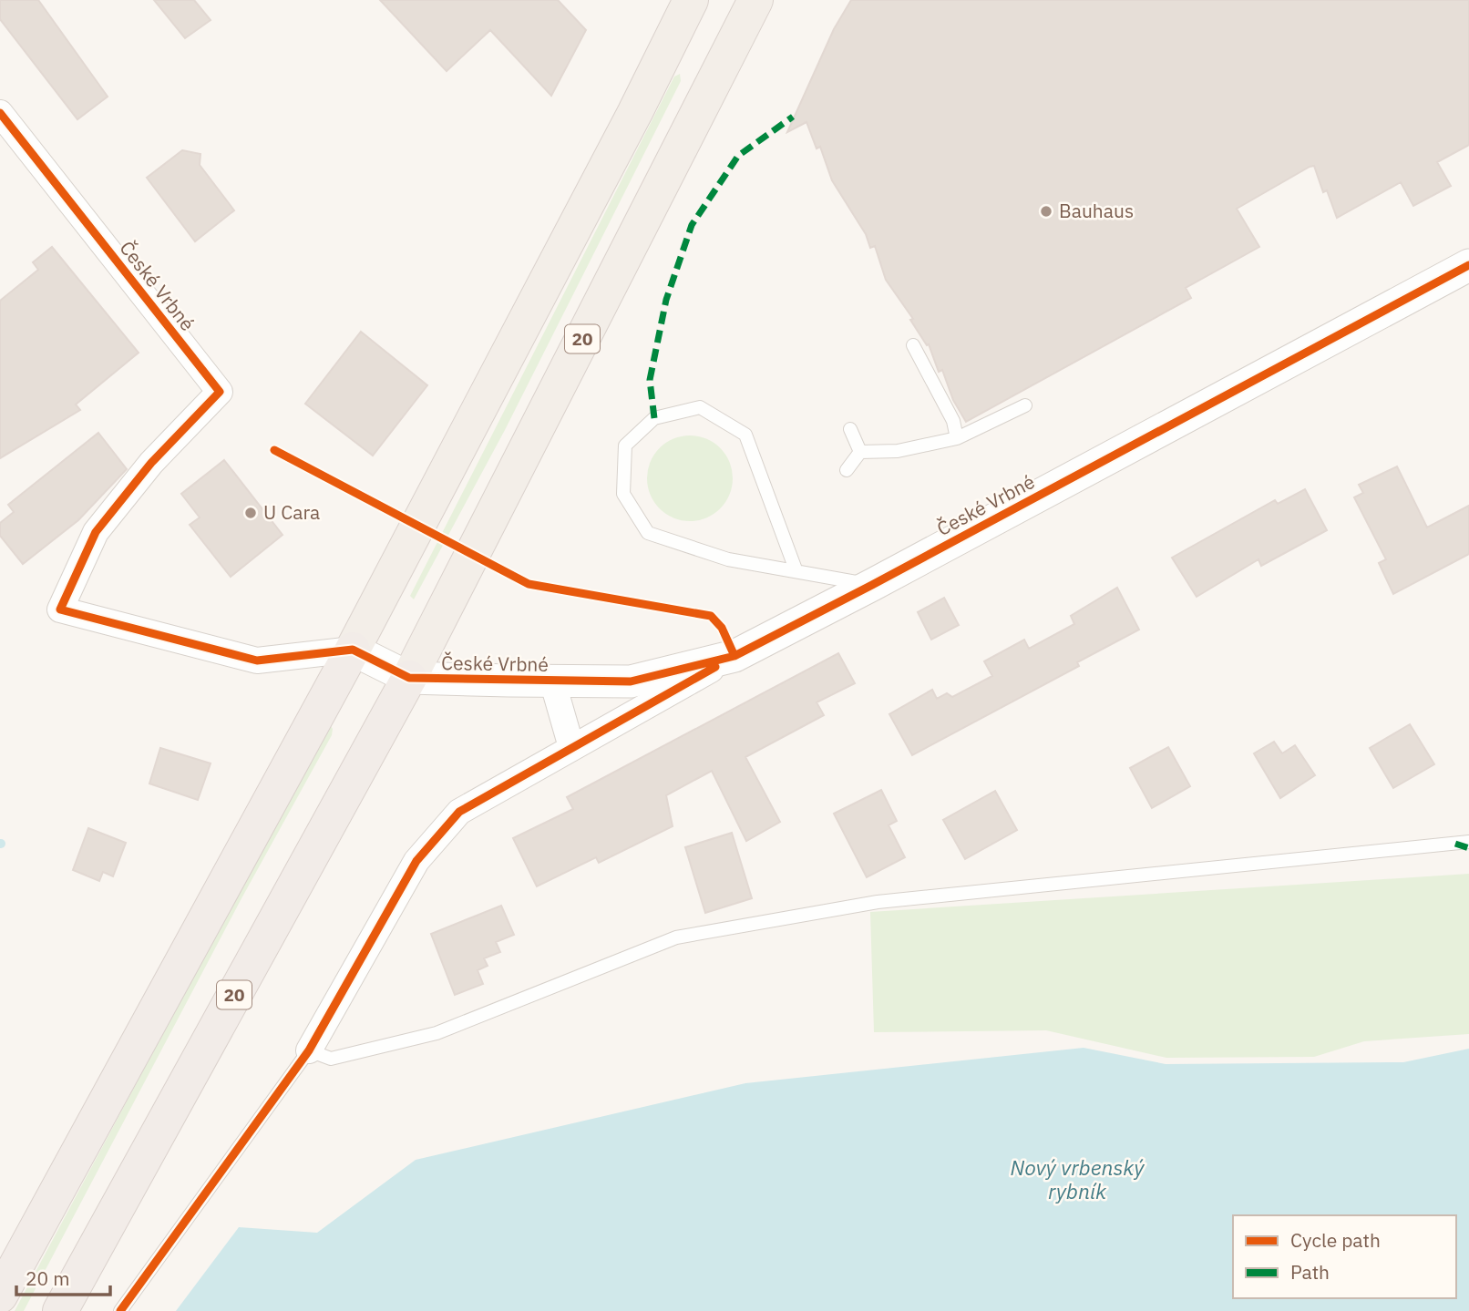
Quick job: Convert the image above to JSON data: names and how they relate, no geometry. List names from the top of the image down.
{
  "streets": {
    "highway": ["20"],
    "street": ["České Vrbné"]
  },
  "crossings": [
    ["České Vrbné", "20"]
  ],
  "water": ["Nový vrbenský rybník"],
  "places": ["Bauhaus", "U Cara"],
  "legend": ["Cycle path", "Path"],
  "scale_bar": "20 m"
}
